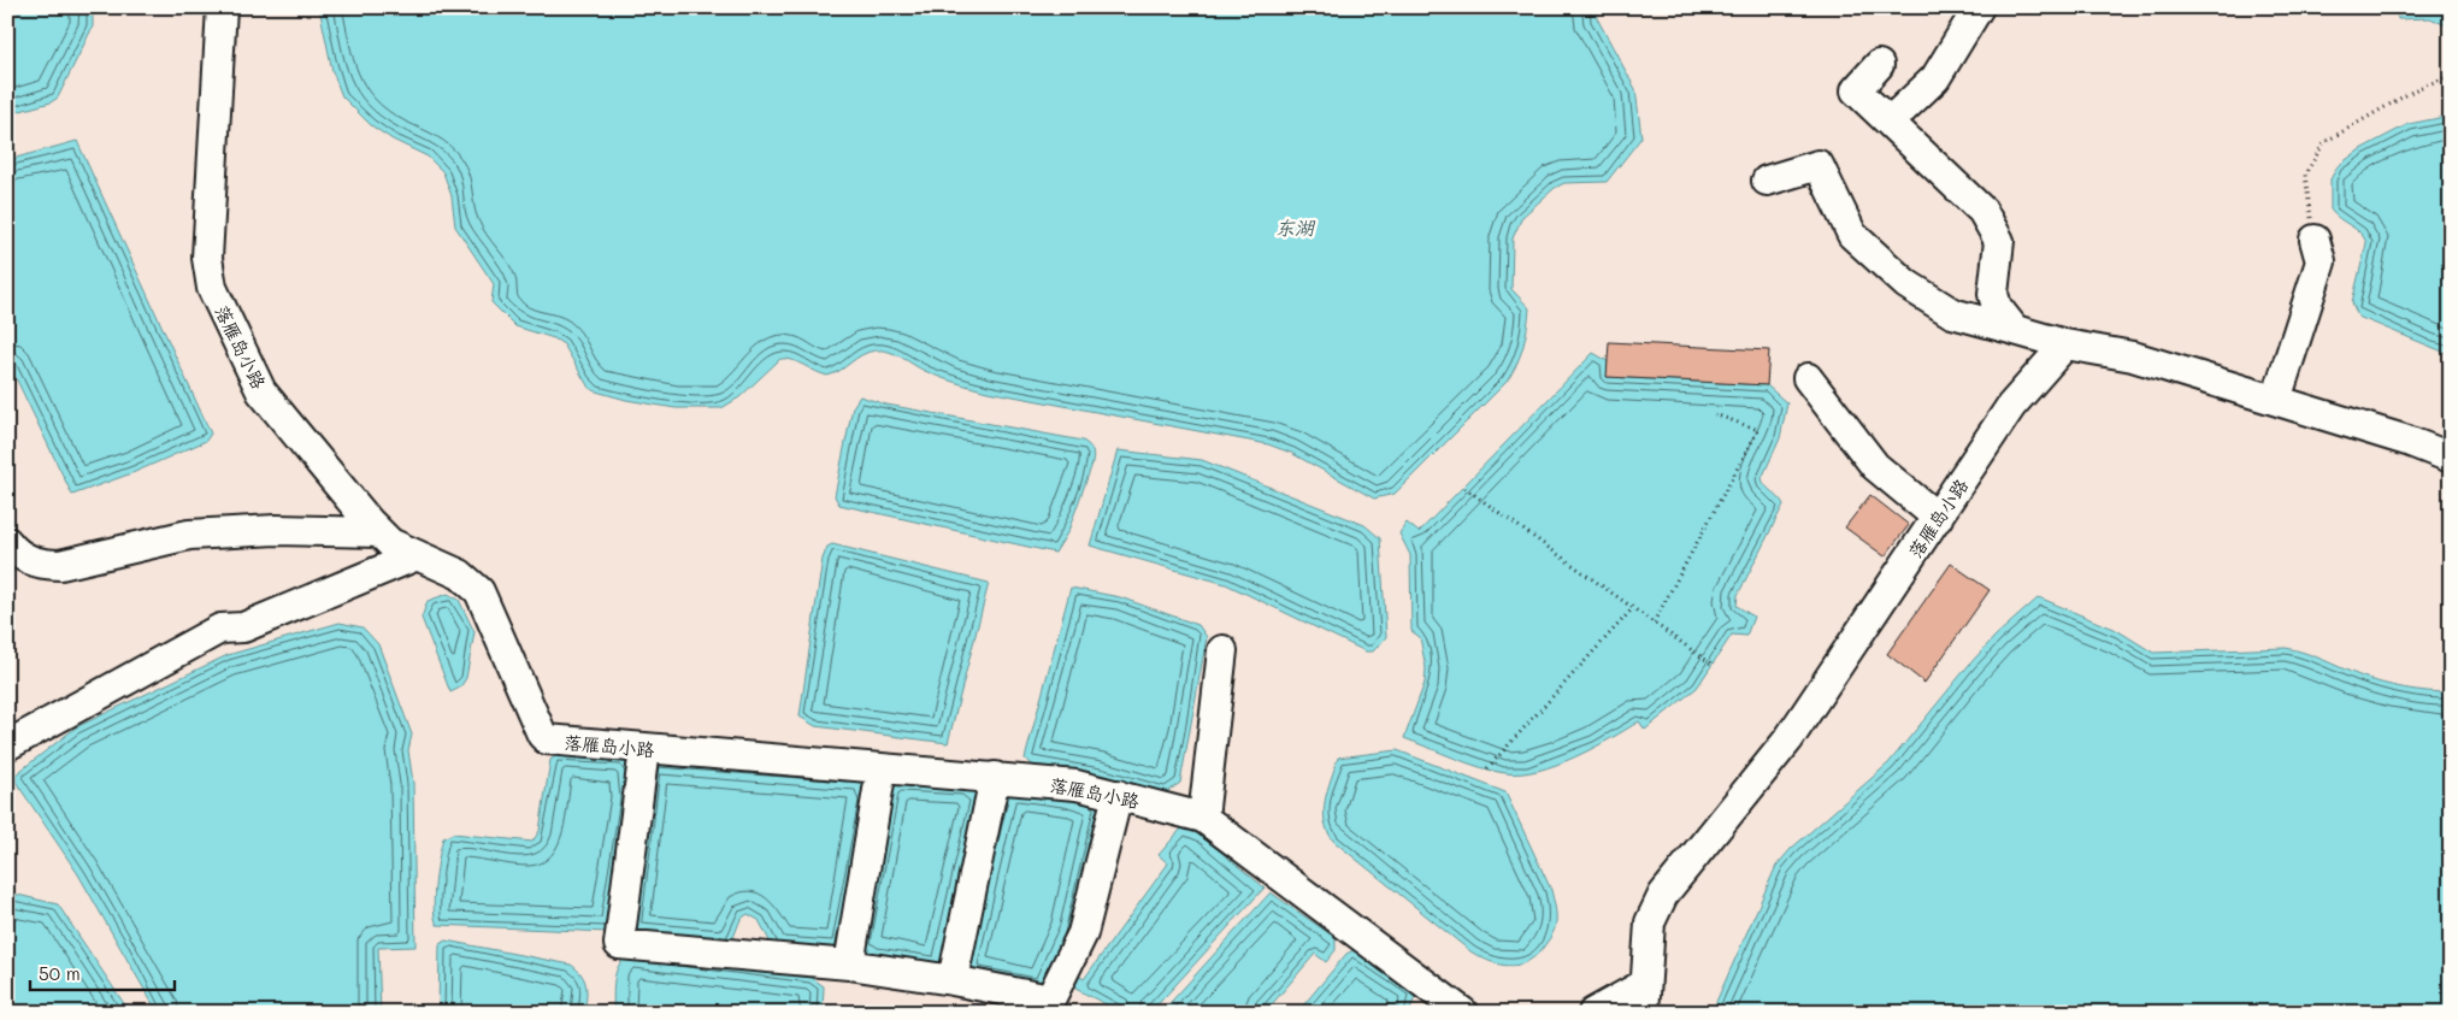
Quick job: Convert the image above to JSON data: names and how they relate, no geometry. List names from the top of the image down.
{
  "streets": {
    "street": ["落雁岛小路"]
  },
  "water": ["东湖"],
  "scale_bar": "50 m"
}
